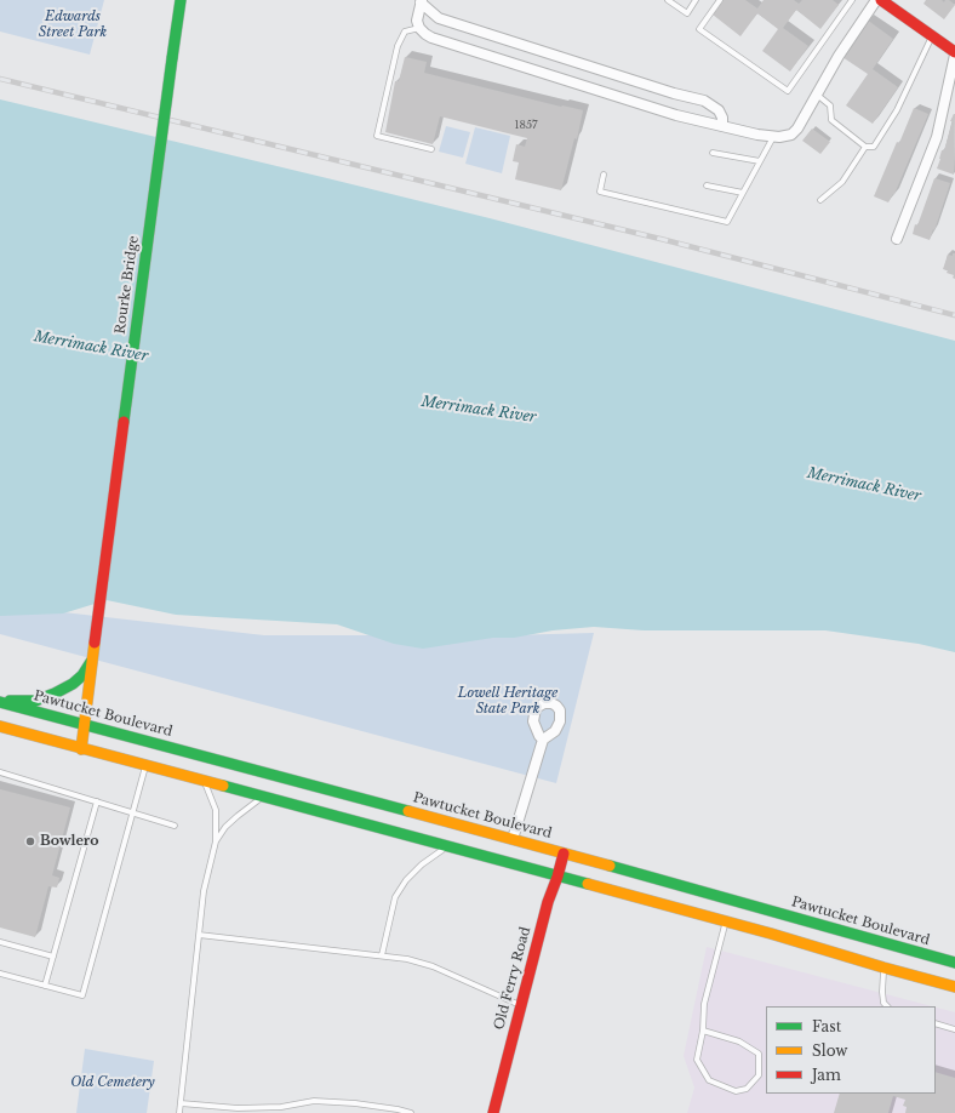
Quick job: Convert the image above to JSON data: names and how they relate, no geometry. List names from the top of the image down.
{
  "streets": {
    "main road": ["Rourke Bridge", "Pawtucket Boulevard", "Old Ferry Road"]
  },
  "crossings": [
    ["Rourke Bridge", "Pawtucket Boulevard"],
    ["Pawtucket Boulevard", "Old Ferry Road"]
  ],
  "water": ["Merrimack River"],
  "parks": ["Edwards Street Park", "Lowell Heritage State Park", "Old Cemetery"],
  "places": ["Bowlero"],
  "house_numbers": ["1857"],
  "legend": ["Fast", "Slow", "Jam"]
}
